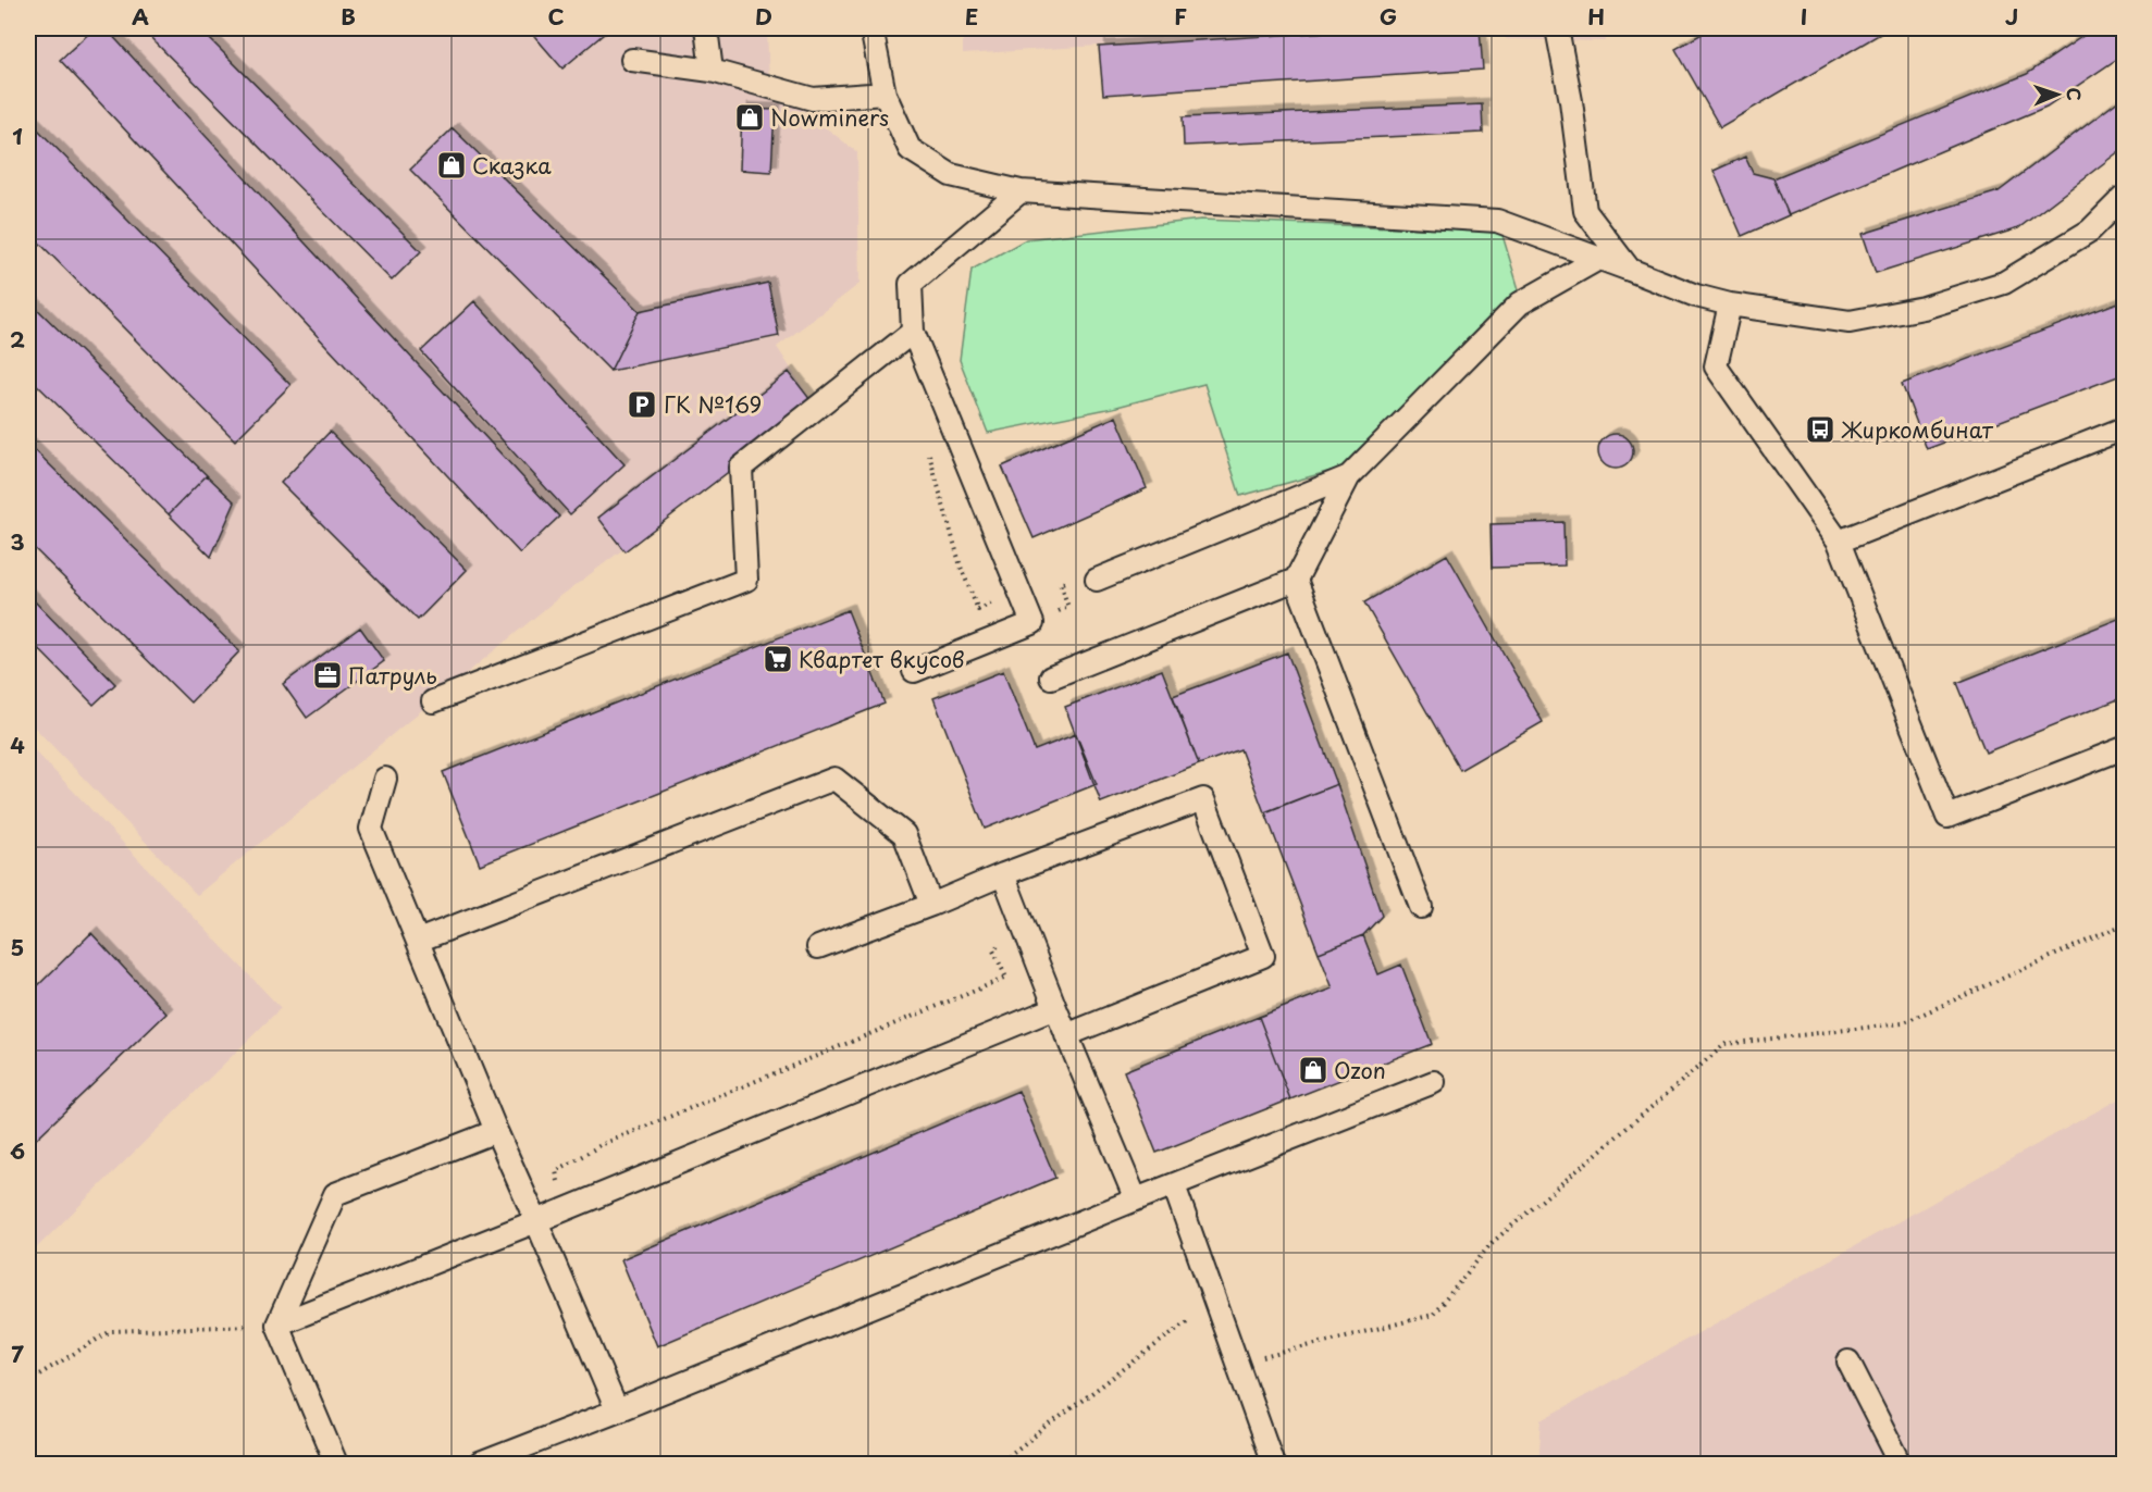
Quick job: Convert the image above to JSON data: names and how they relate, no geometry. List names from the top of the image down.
{
  "places": {
    "shop": ["Nowminers", "Сказка", "Ozon"],
    "parking": ["ГК №169"],
    "bus stop": ["Жиркомбинат"],
    "supermarket": ["Квартет вкусов"],
    "office": ["Патруль"]
  },
  "north": "right",
  "grid": {
    "columns": [
      "A",
      "B",
      "C",
      "D",
      "E",
      "F",
      "G",
      "H",
      "I",
      "J"
    ],
    "rows": [
      "1",
      "2",
      "3",
      "4",
      "5",
      "6",
      "7"
    ]
  }
}
